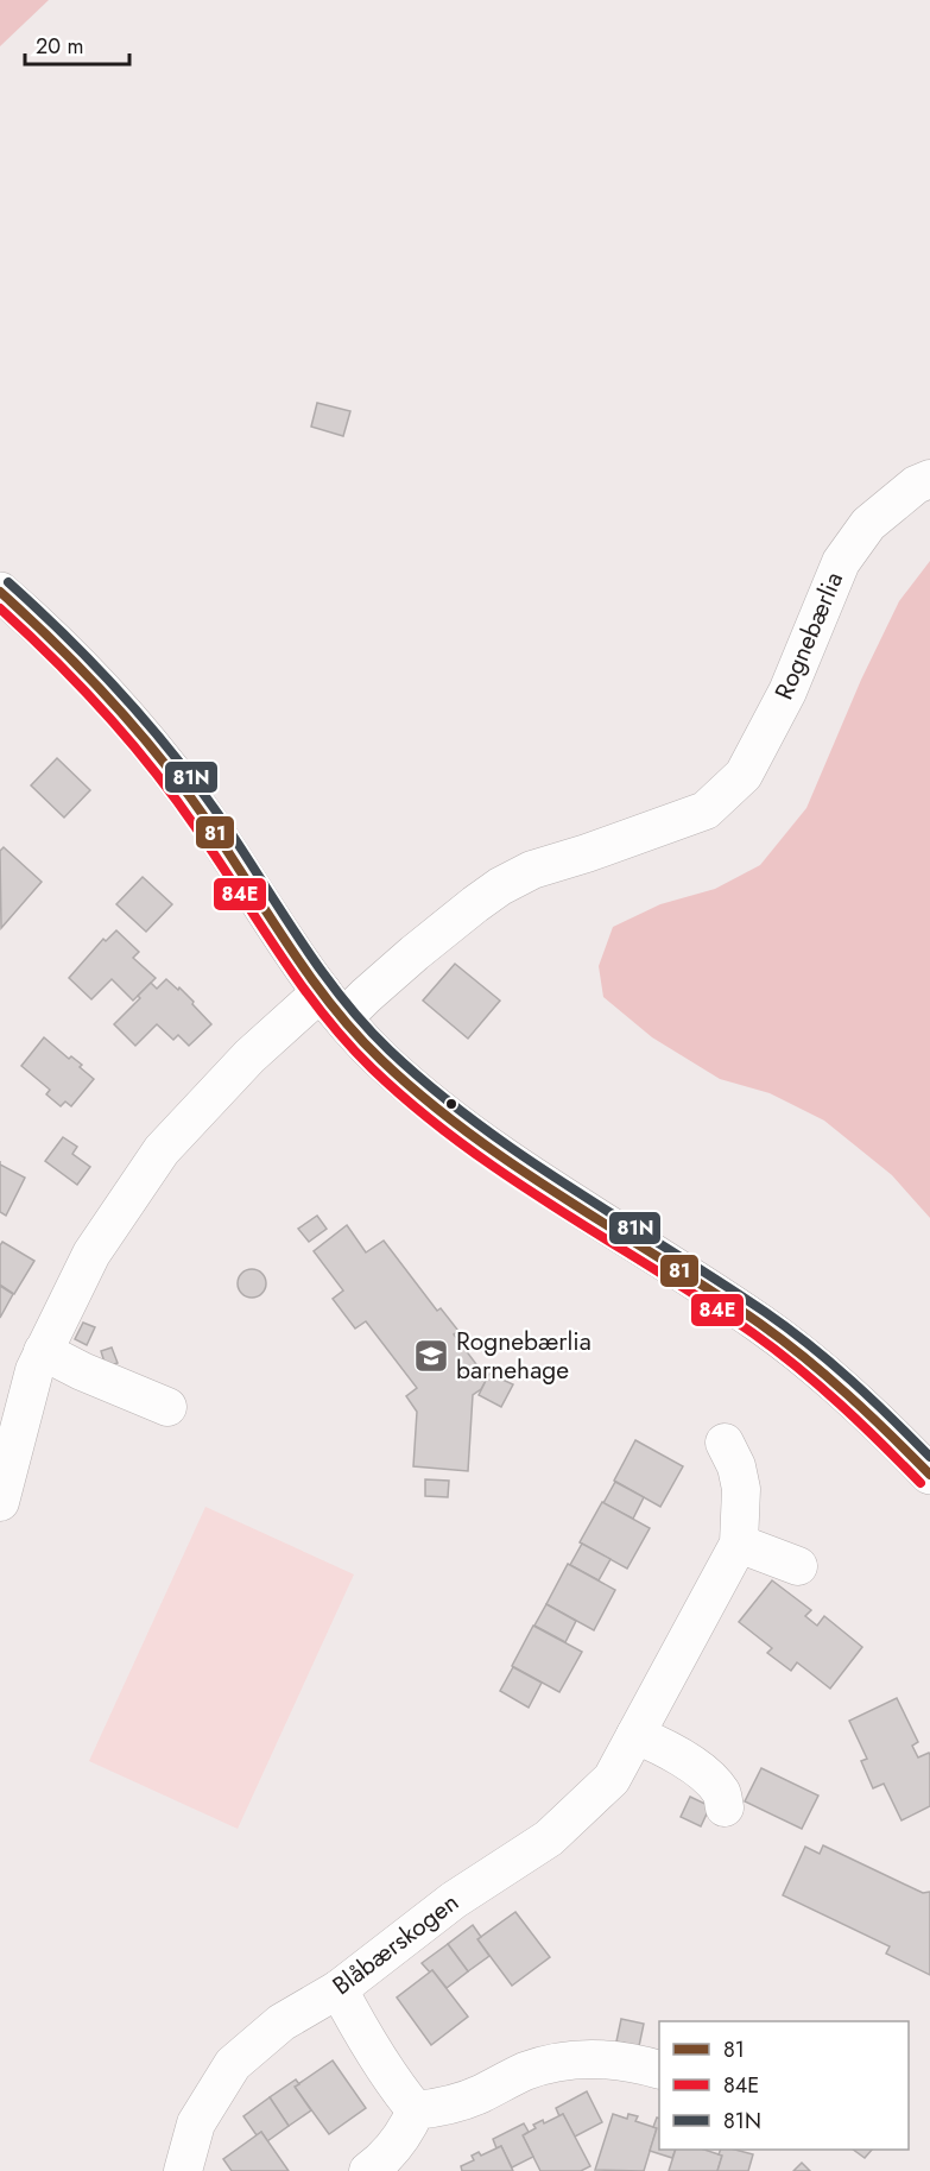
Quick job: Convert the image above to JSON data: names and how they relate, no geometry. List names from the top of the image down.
{
  "streets": {
    "street": ["Rognebærlia", "Blåbærskogen"]
  },
  "places": {
    "school or university": ["Rognebærlia barnehage"]
  },
  "lines": ["transit line 81N", "transit line 81", "transit line 84E"],
  "legend": ["81", "84E", "81N"],
  "scale_bar": "20 m"
}
